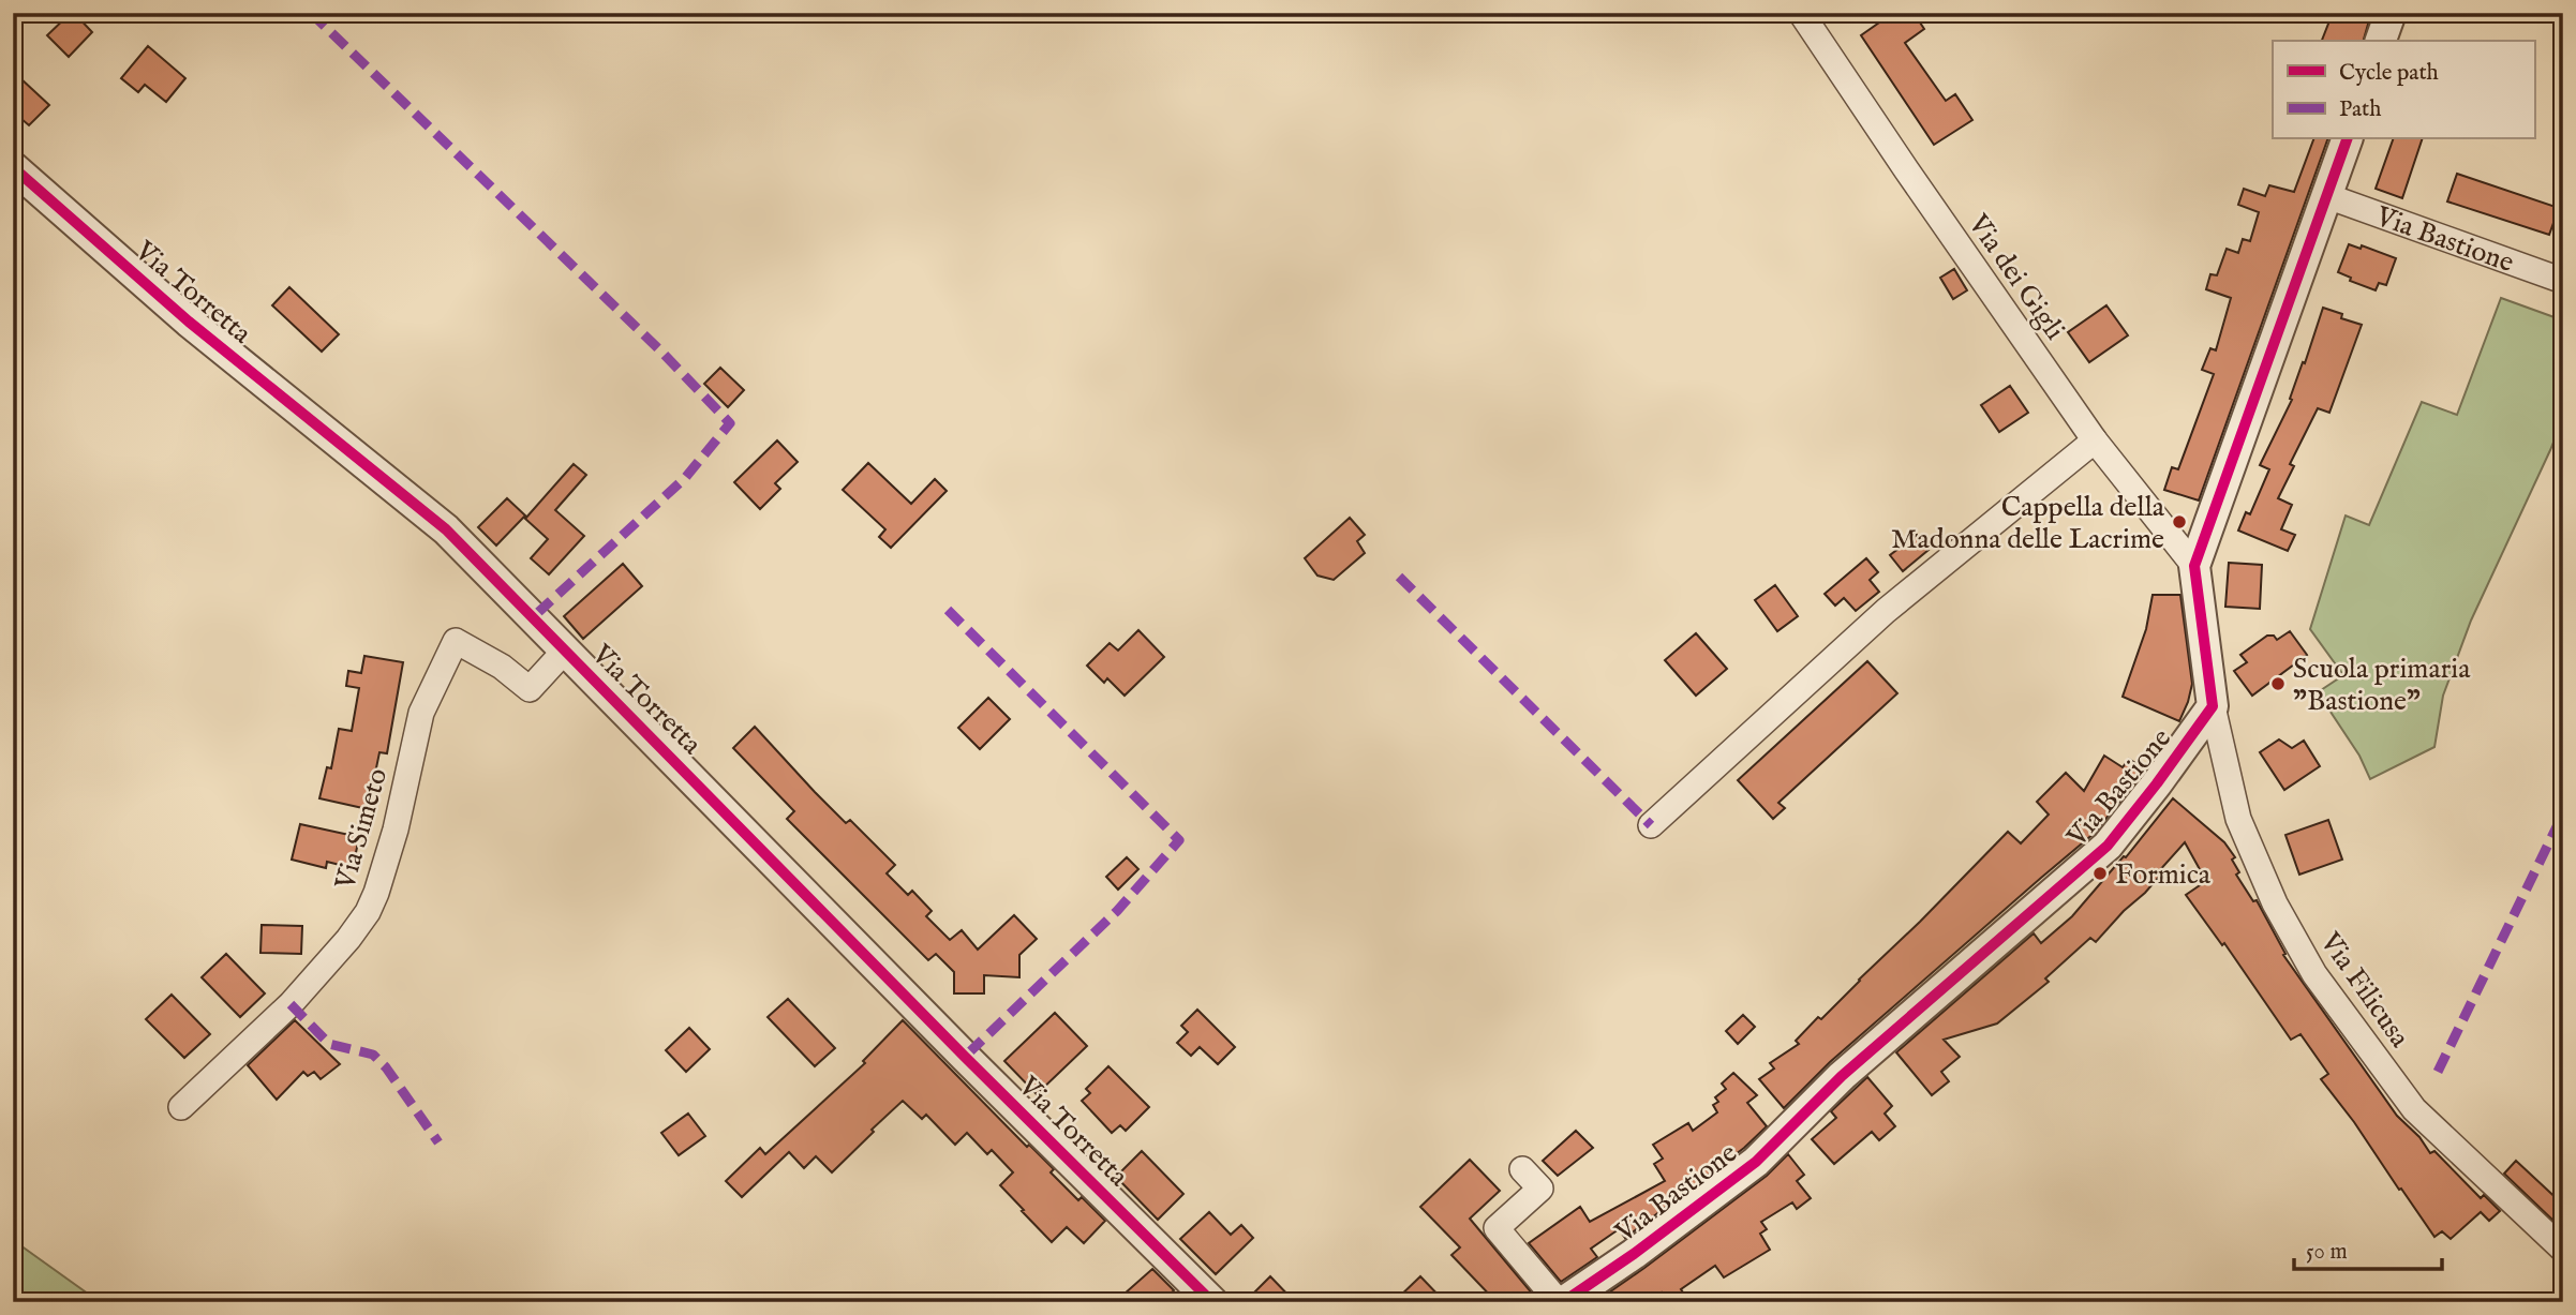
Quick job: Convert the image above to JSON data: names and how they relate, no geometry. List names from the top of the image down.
{
  "streets": {
    "street": [
      "Via Bastione",
      "Via dei Gigli",
      "Via Torretta",
      "Via Simeto",
      "Via Filicusa"
    ]
  },
  "crossings": [
    ["Via Bastione", "Via Filicusa"],
    ["Via Torretta", "Via Simeto"]
  ],
  "places": ["Cappella della Madonna delle Lacrime", "Scuola primaria \"Bastione\"", "Formica"],
  "legend": ["Cycle path", "Path"],
  "scale_bar": "50 m"
}
